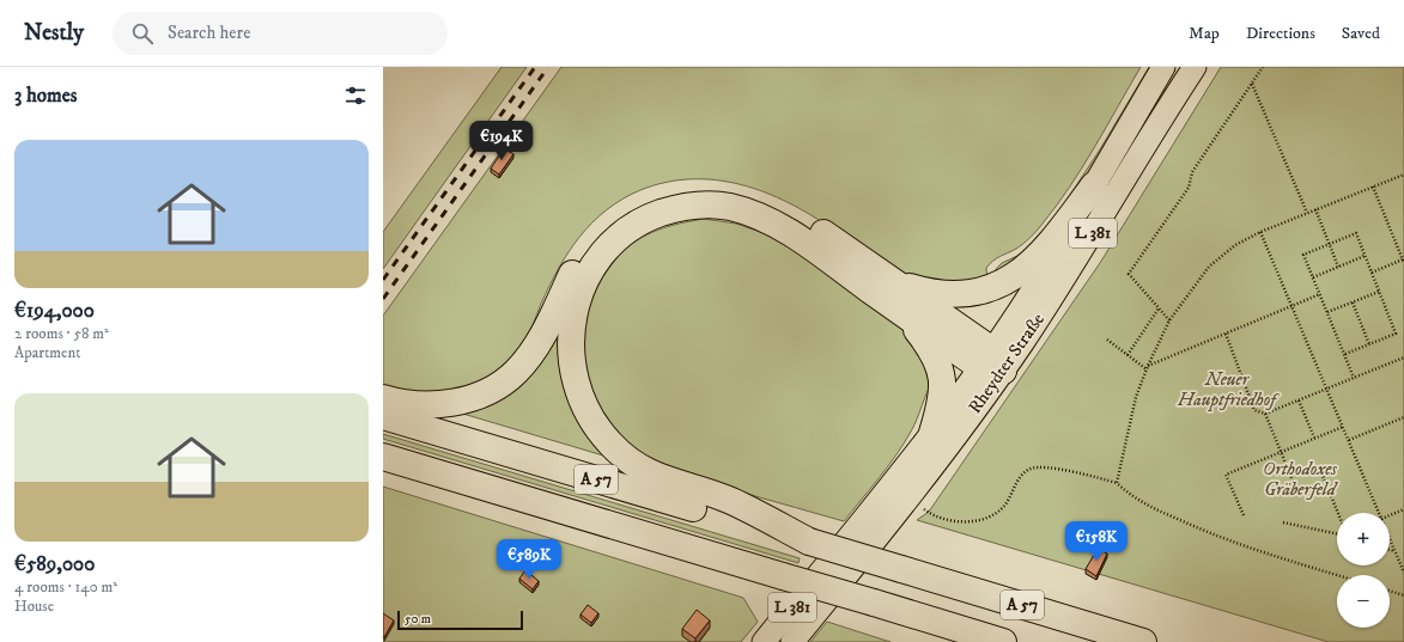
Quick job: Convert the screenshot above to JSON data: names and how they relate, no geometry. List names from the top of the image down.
{
  "streets": {
    "highway": ["A 57"],
    "main road": ["L 381", "Rheydter Straße"]
  },
  "parks": ["Neuer Hauptfriedhof", "Orthodoxes Gräberfeld"],
  "scale_bar": "50 m",
  "page": {
    "header": "Nestly",
    "search": "Search here",
    "nav": ["Map", "Directions", "Saved"],
    "heading": "3 homes",
    "price": ["€194K", "€158K", "€589K"],
    "list": [
      {
        "name": "€194,000",
        "note": "2 rooms · 58 m² · Apartment"
      },
      {
        "name": "€589,000",
        "note": "4 rooms · 140 m² · House"
      }
    ],
    "map_buttons": ["+", "−"],
    "scale": "50 m"
  }
}
